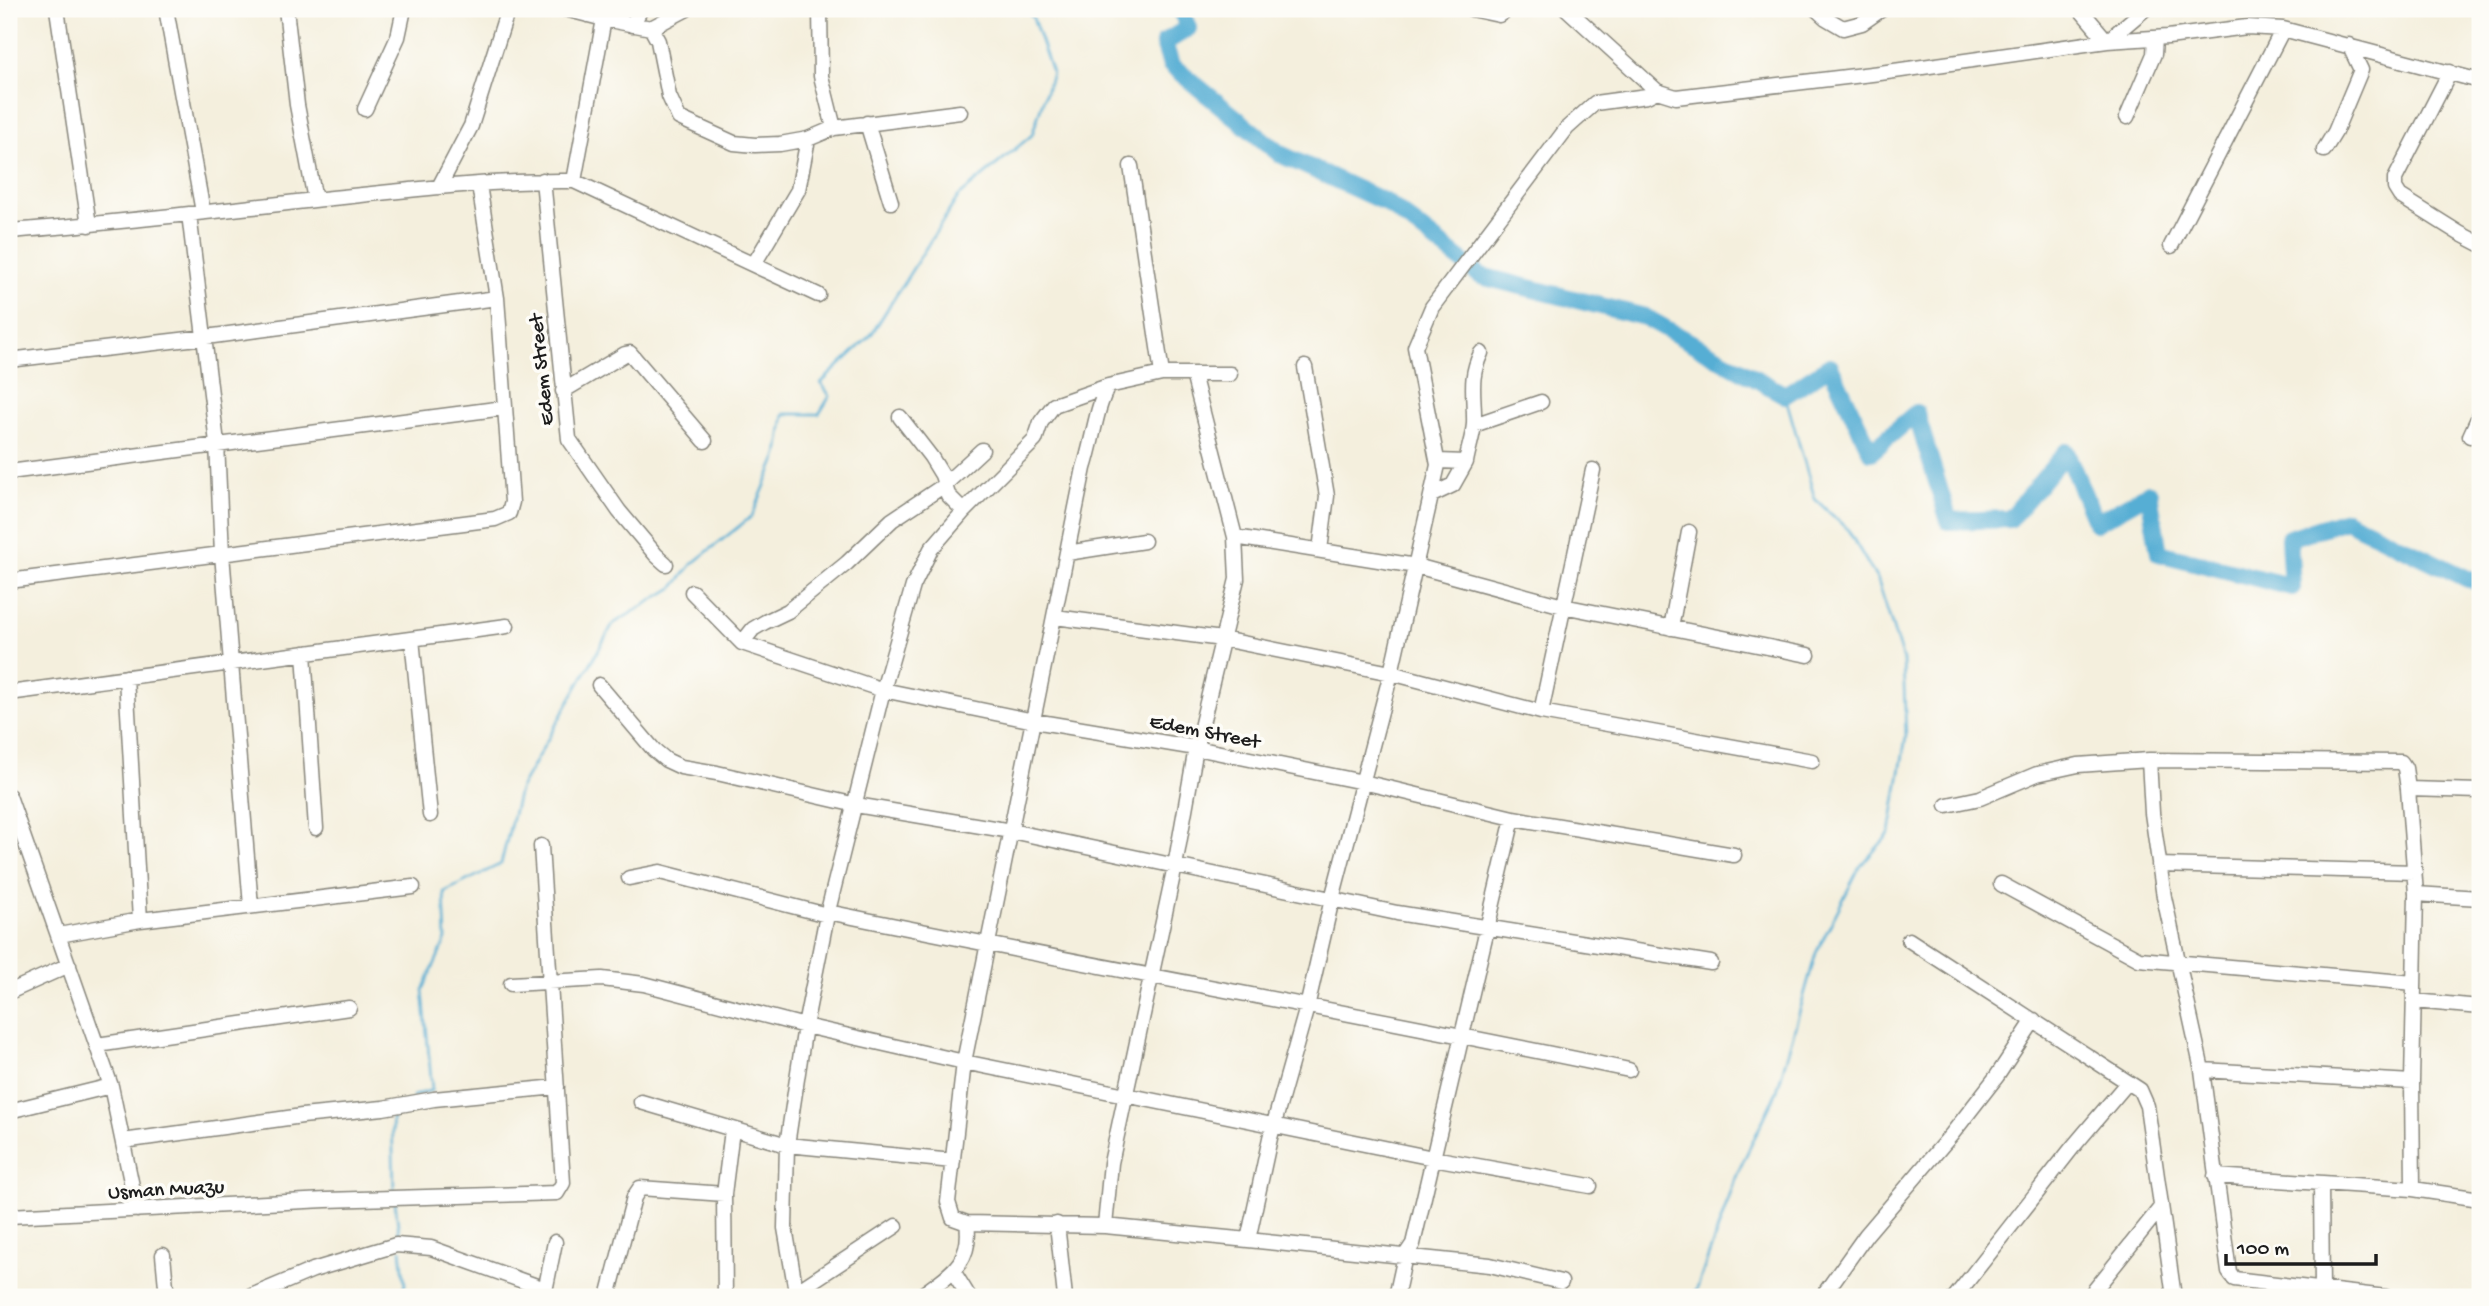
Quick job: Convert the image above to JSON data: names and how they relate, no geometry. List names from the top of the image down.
{
  "streets": {
    "street": ["Edem Street", "Usman Muazu"]
  },
  "scale_bar": "100 m"
}
